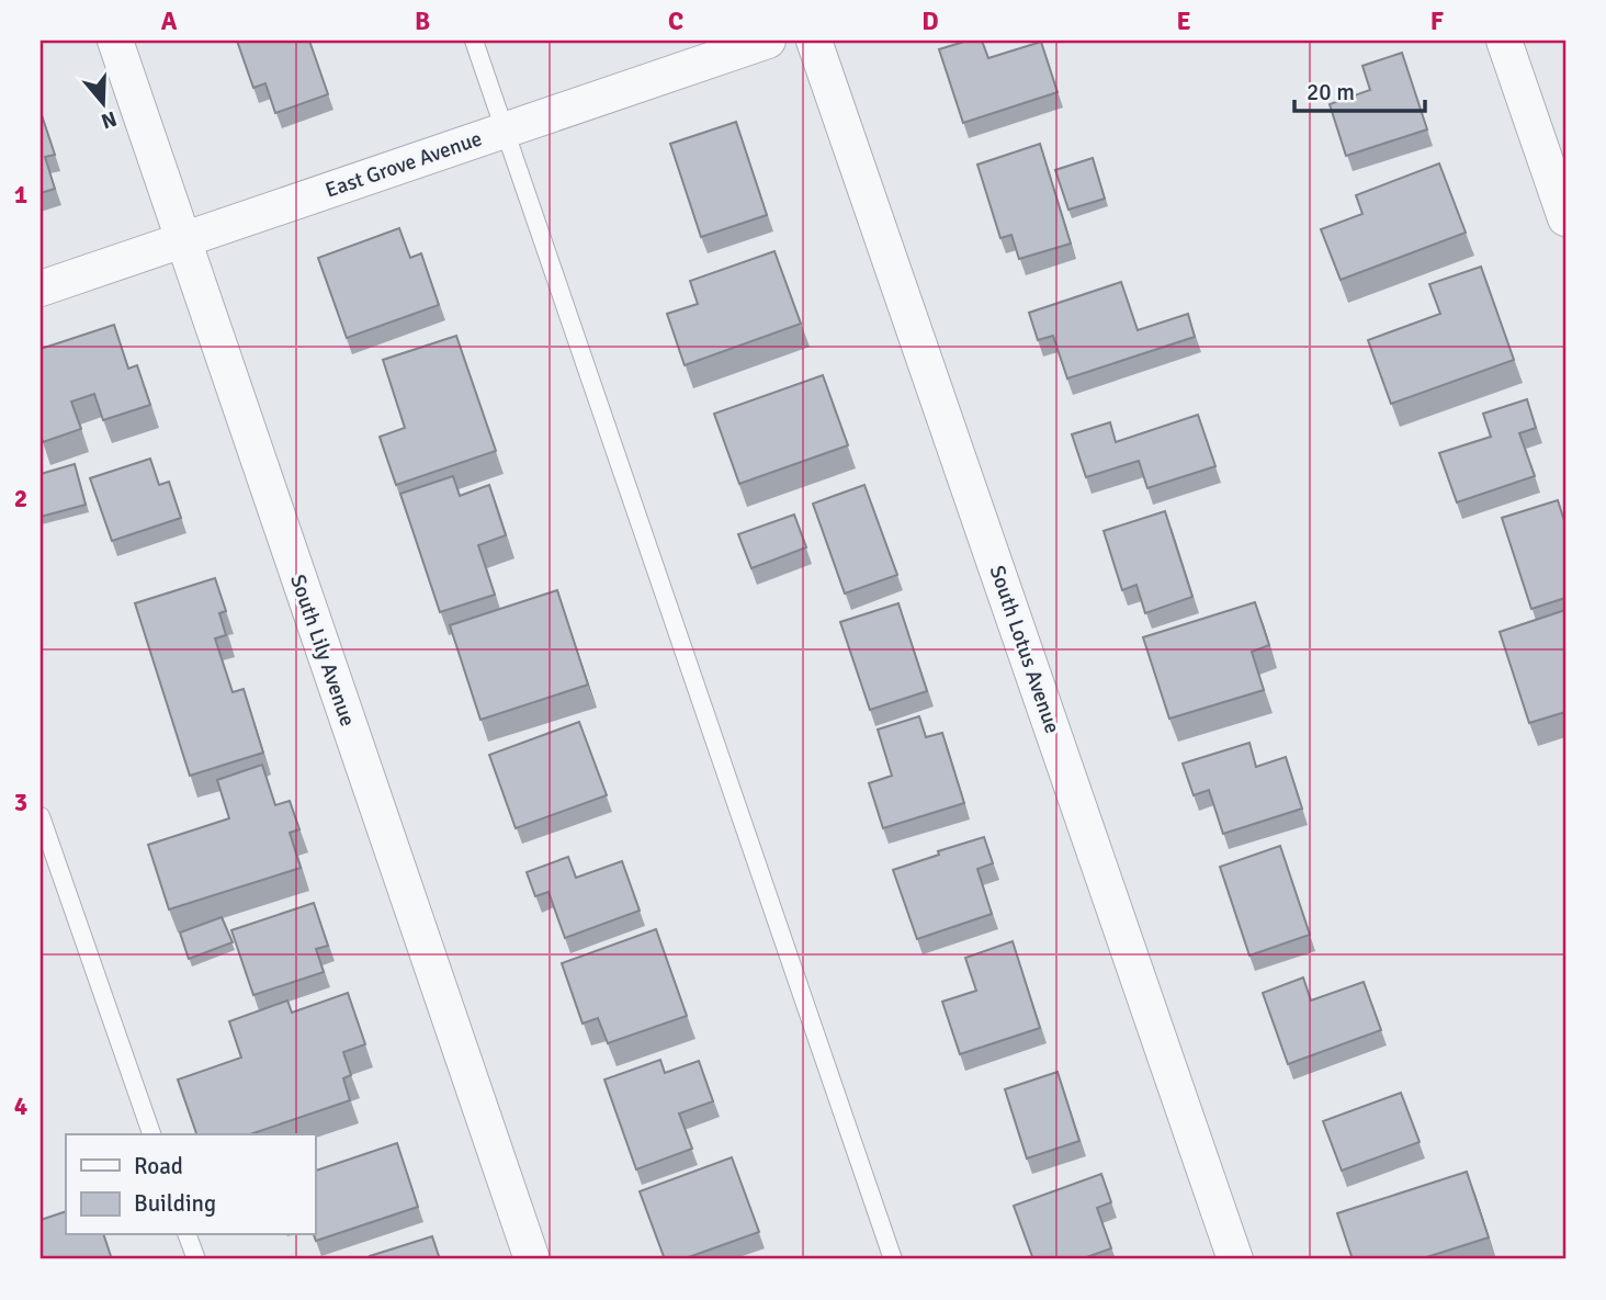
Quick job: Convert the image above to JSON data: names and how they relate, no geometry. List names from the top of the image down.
{
  "streets": {
    "street": ["East Grove Avenue", "South Lotus Avenue", "South Lily Avenue"]
  },
  "crossings": [
    ["East Grove Avenue", "South Lily Avenue"]
  ],
  "legend": ["Road", "Building"],
  "scale_bar": "20 m",
  "north": "bottom",
  "grid": {
    "columns": [
      "A",
      "B",
      "C",
      "D",
      "E",
      "F"
    ],
    "rows": [
      "1",
      "2",
      "3",
      "4"
    ]
  }
}
